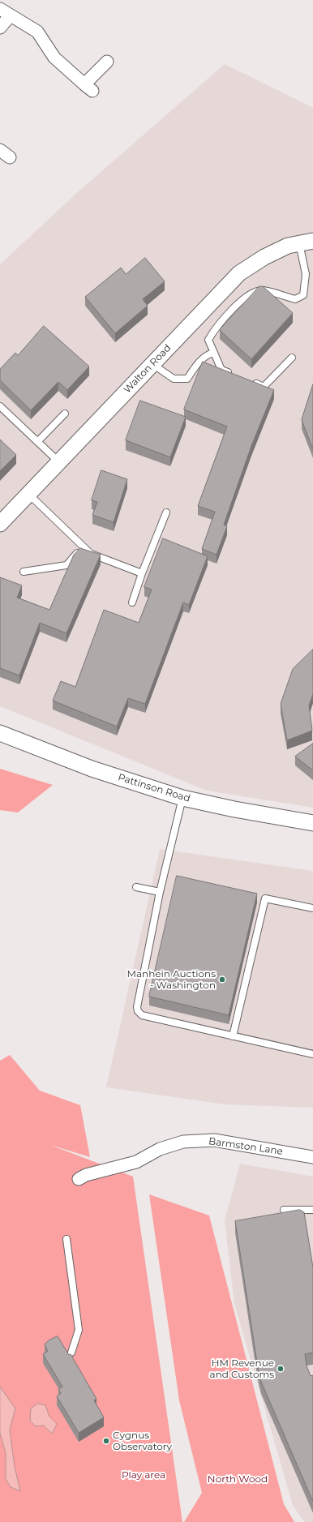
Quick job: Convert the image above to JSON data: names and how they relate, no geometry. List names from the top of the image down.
{
  "streets": {
    "street": ["Walton Road", "Pattinson Road", "Barmston Lane"]
  },
  "parks": ["Play area", "North Wood"],
  "places": ["Manhein Auctions - Washington", "HM Revenue and Customs", "Cygnus Observatory"]
}
